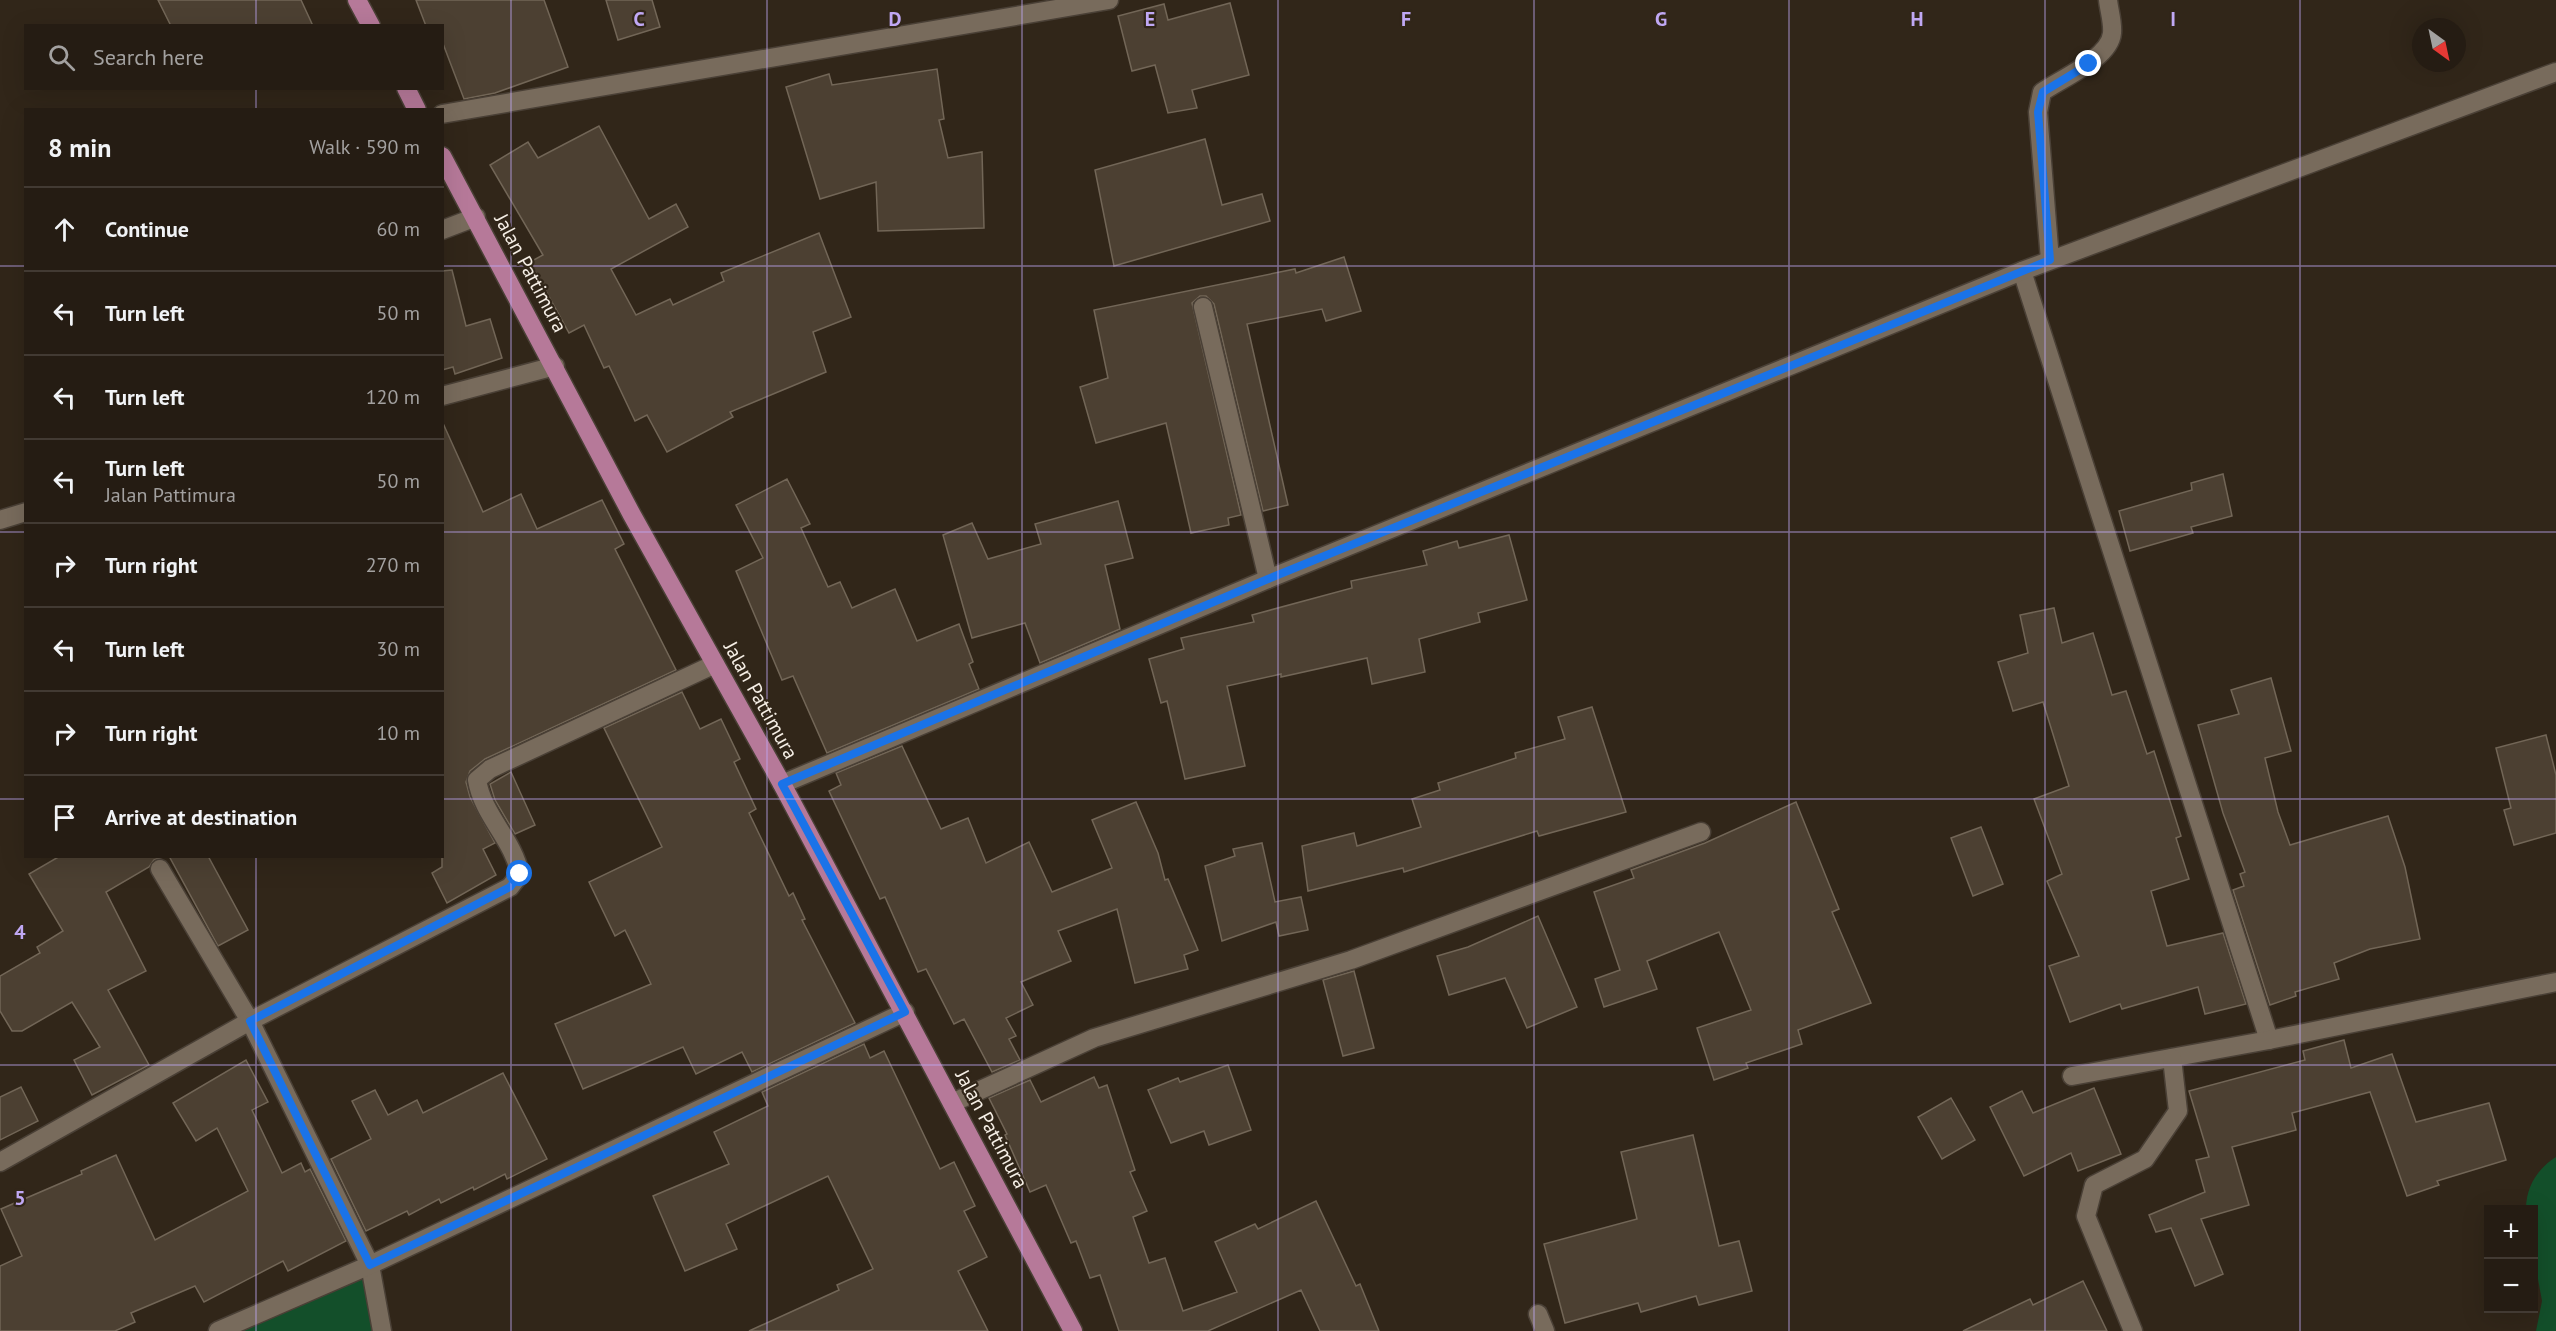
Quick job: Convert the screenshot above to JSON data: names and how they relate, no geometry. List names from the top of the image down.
{
  "streets": {
    "main road": ["Jalan Pattimura"]
  },
  "north": "bottom right",
  "page": {
    "search": "Search here",
    "heading": ["8 min", "Walk · 590 m"],
    "list": [
      ["Continue", "60 m"],
      ["Turn left", "50 m"],
      ["Turn left", "120 m"],
      ["Turn left", "Jalan Pattimura", "50 m"],
      ["Turn right", "270 m"],
      ["Turn left", "30 m"],
      ["Turn right", "10 m"],
      "Arrive at destination"
    ],
    "map_buttons": ["+", "−"]
  },
  "grid": {
    "columns": [
      "C",
      "D",
      "E",
      "F",
      "G",
      "H",
      "I"
    ],
    "rows": ["4", "5"]
  }
}
